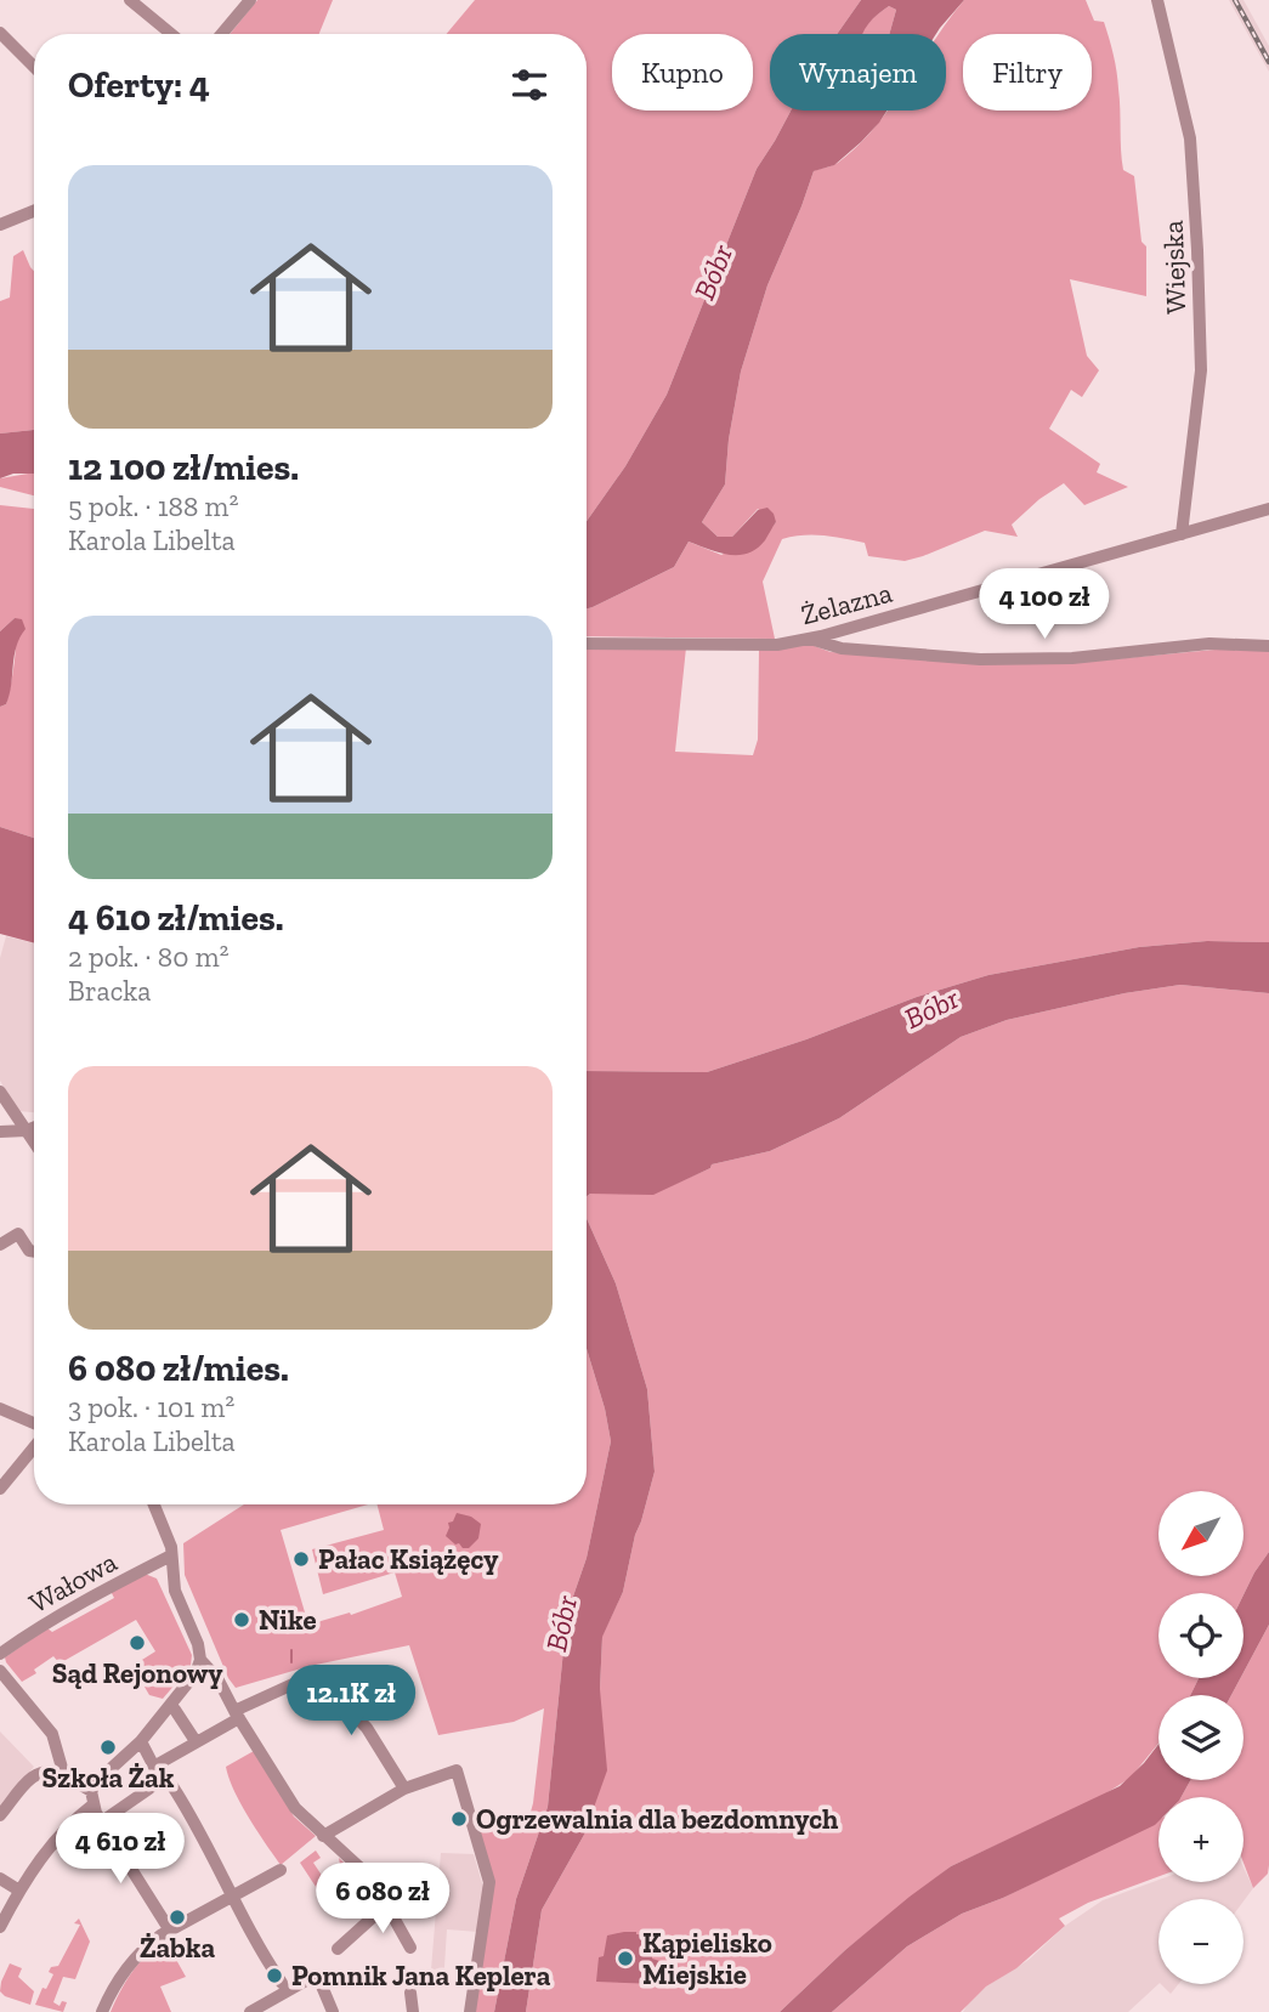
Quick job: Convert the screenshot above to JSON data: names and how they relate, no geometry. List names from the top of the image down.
{
  "streets": {
    "street": ["Wiejska", "Żelazna", "Wałowa"]
  },
  "crossings": [
    ["Wiejska", "Żelazna"]
  ],
  "water": ["Bóbr"],
  "places": [
    "Pałac Książęcy",
    "Nike",
    "Sąd Rejonowy",
    "Szkoła Żak",
    "Ogrzewalnia dla bezdomnych",
    "Żabka",
    "Kąpielisko Miejskie",
    "Pomnik Jana Keplera"
  ],
  "north": "bottom left",
  "page": {
    "chip": ["Kupno", "Wynajem", "Filtry"],
    "heading": "Oferty: 4",
    "list": [
      {
        "name": "12 100 zł/mies.",
        "note": "5 pok. · 188 m² · Karola Libelta"
      },
      {
        "name": "4 610 zł/mies.",
        "note": "2 pok. · 80 m² · Bracka"
      },
      {
        "name": "6 080 zł/mies.",
        "note": "3 pok. · 101 m² · Karola Libelta"
      }
    ],
    "price": [
      "4 100 zł",
      "12.1K zł",
      "4 610 zł",
      "6 080 zł"
    ],
    "map_buttons": ["+", "−"]
  }
}
